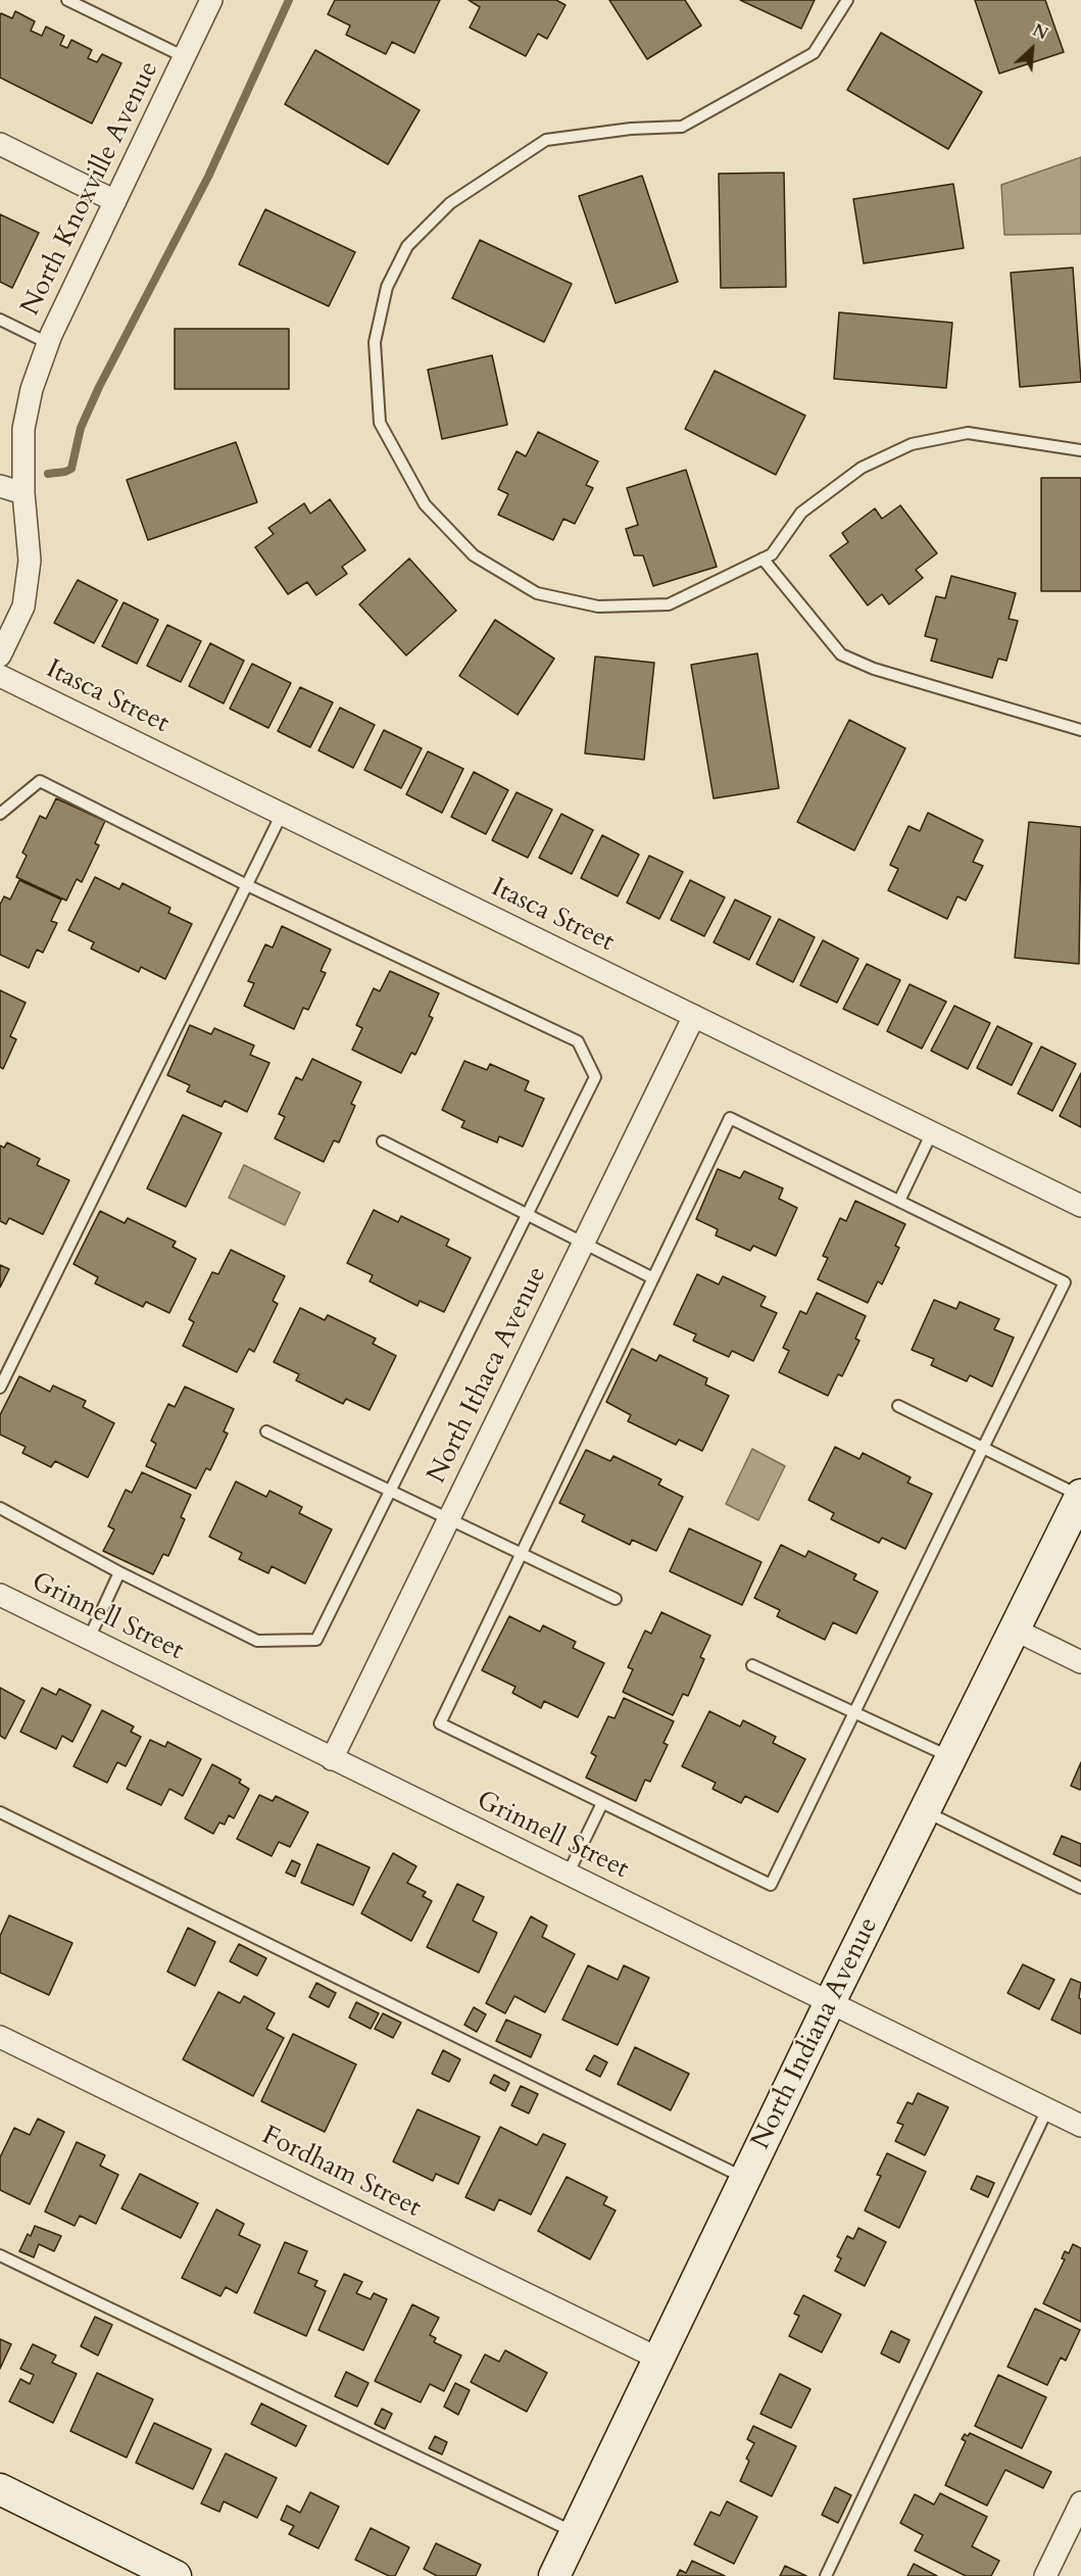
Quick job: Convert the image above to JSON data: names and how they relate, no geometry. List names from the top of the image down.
{
  "streets": {
    "main road": ["North Indiana Avenue"],
    "street": [
      "North Knoxville Avenue",
      "Itasca Street",
      "North Ithaca Avenue",
      "Grinnell Street",
      "Fordham Street"
    ]
  },
  "crossings": [
    ["Itasca Street", "North Ithaca Avenue"],
    ["North Ithaca Avenue", "Grinnell Street"],
    ["Grinnell Street", "North Indiana Avenue"],
    ["North Indiana Avenue", "Fordham Street"]
  ],
  "north": "top right"
}
